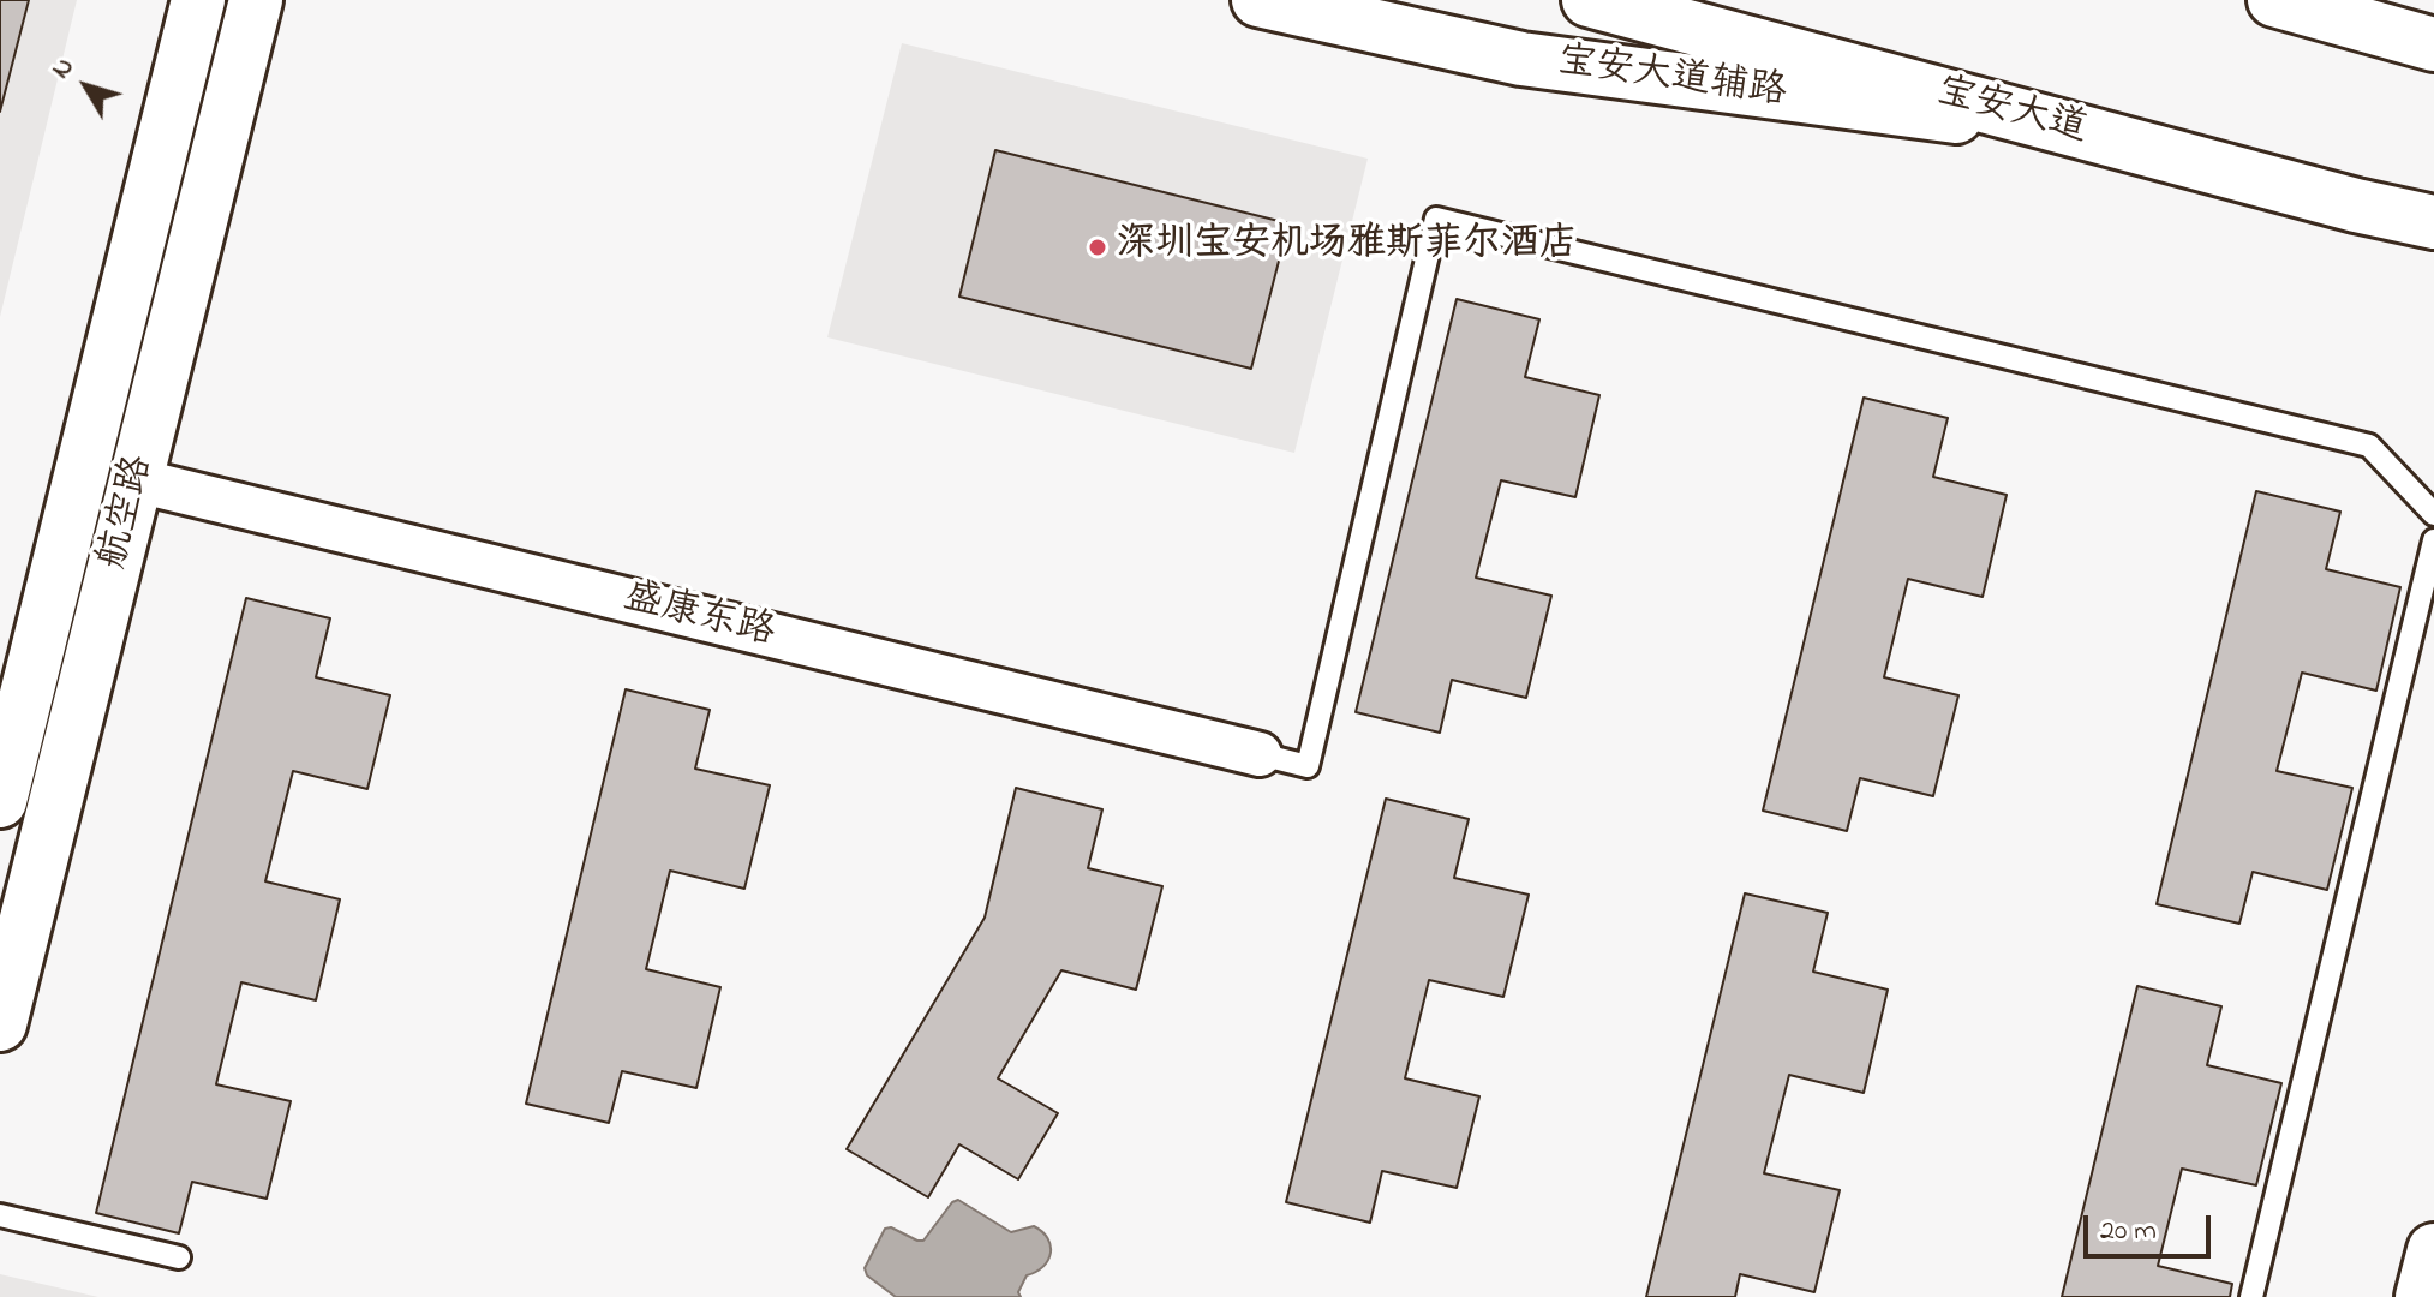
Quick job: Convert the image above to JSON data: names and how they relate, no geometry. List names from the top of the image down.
{
  "streets": {
    "main road": ["宝安大道辅路", "宝安大道", "航空路"],
    "street": ["盛康东路"]
  },
  "crossings": [
    ["宝安大道辅路", "宝安大道"],
    ["航空路", "盛康东路"]
  ],
  "places": ["深圳宝安机场雅斯菲尔酒店"],
  "scale_bar": "20 m",
  "north": "top left"
}
